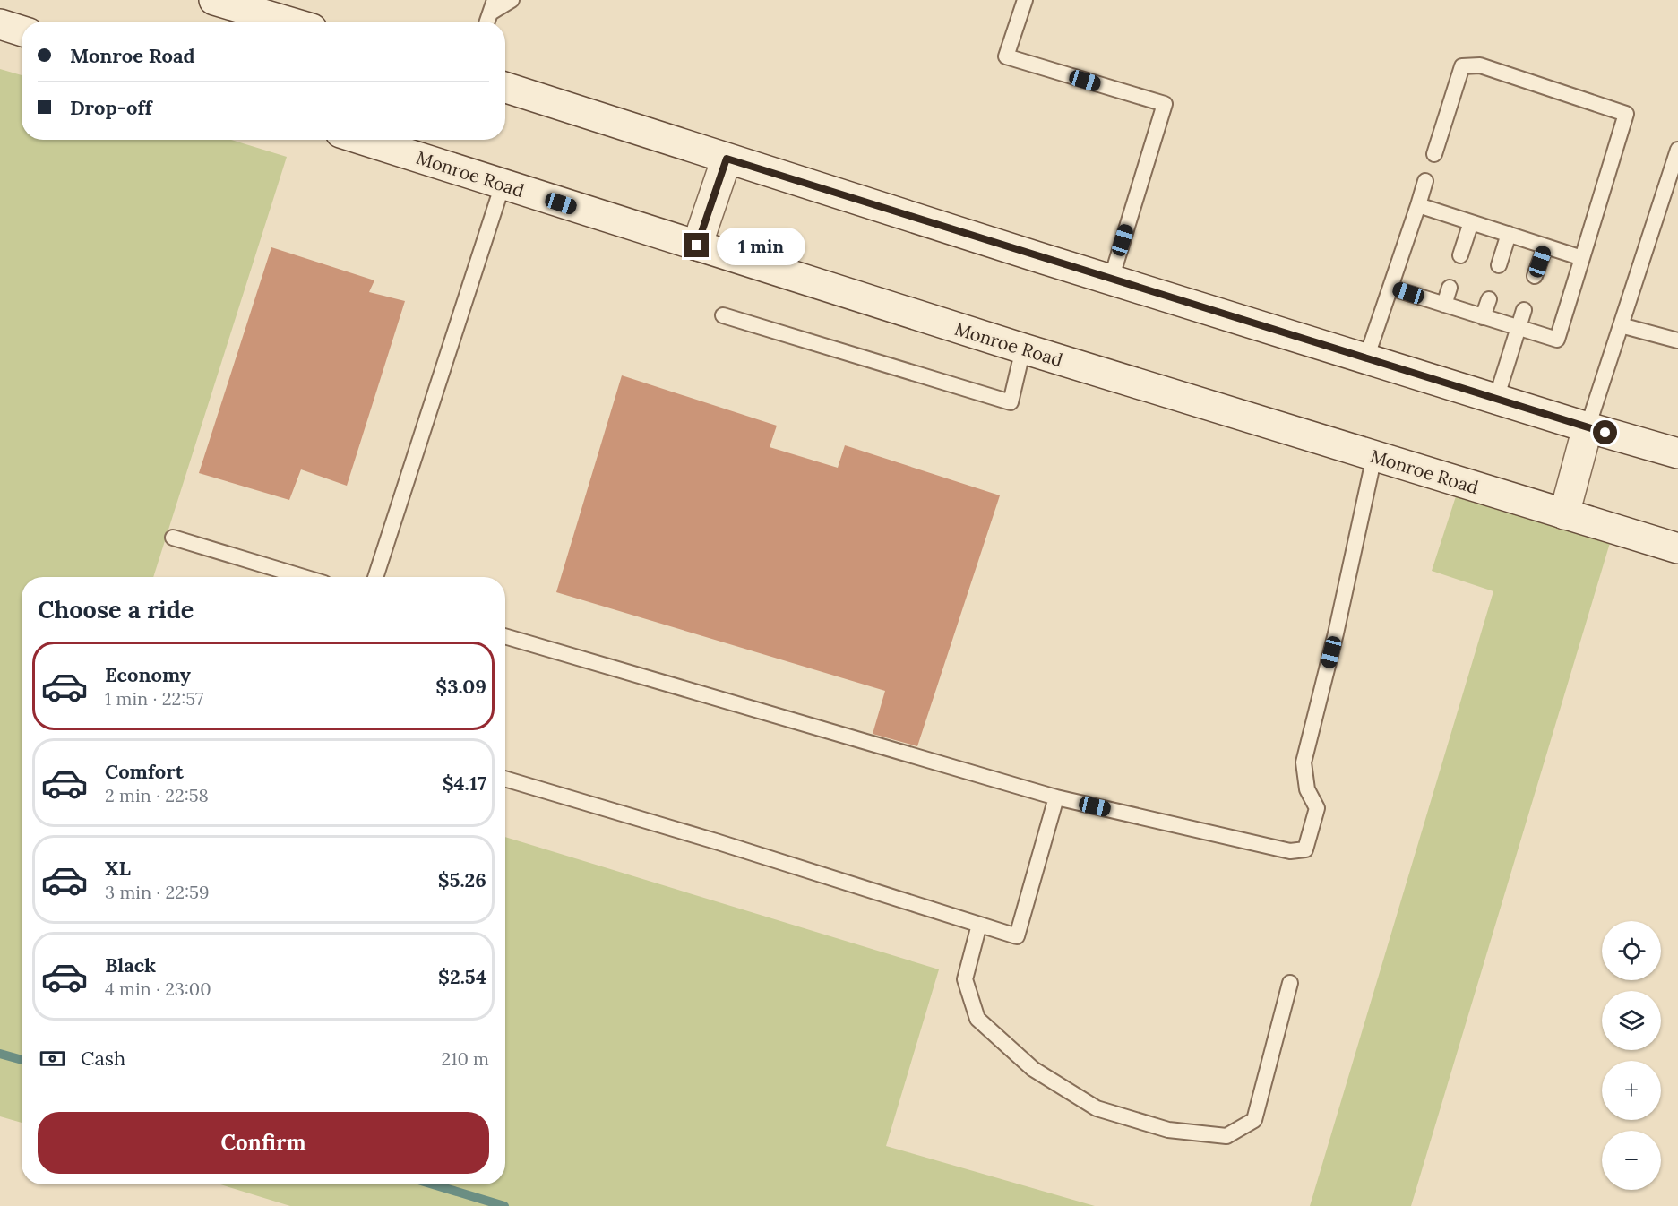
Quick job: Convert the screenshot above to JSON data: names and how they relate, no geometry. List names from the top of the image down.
{
  "streets": {
    "main road": ["Monroe Road"]
  },
  "page": {
    "banner": ["Monroe Road", "Drop-off"],
    "bubble": "1 min",
    "heading": "Choose a ride",
    "list": [
      {
        "name": "Economy",
        "note": "1 min · 22:57",
        "value": "$3.09"
      },
      {
        "name": "Comfort",
        "note": "2 min · 22:58",
        "value": "$4.17"
      },
      {
        "name": "XL",
        "note": "3 min · 22:59",
        "value": "$5.26"
      },
      {
        "name": "Black",
        "note": "4 min · 23:00",
        "value": "$2.54"
      }
    ],
    "map_buttons": ["+", "−"],
    "pay": ["Cash", "210 m"],
    "buttons": "Confirm"
  }
}
